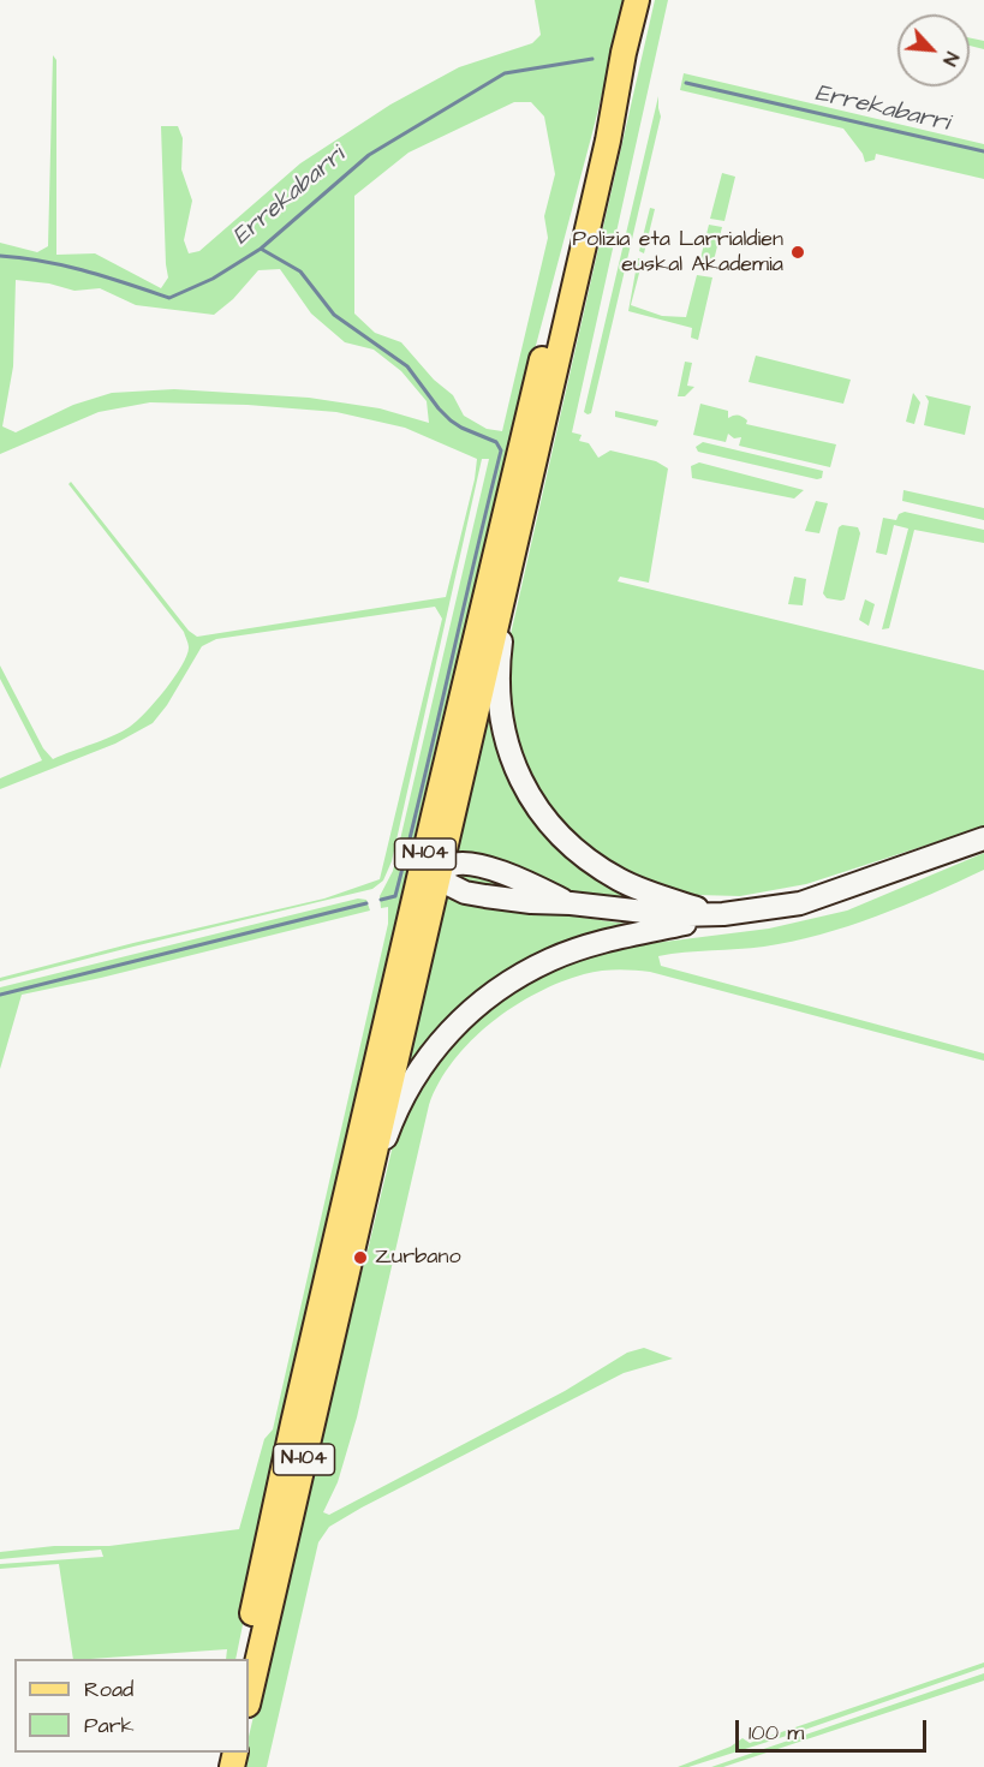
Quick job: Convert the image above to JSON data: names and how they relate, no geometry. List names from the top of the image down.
{
  "streets": {
    "main road": ["N-104"]
  },
  "water": ["Errekabarri"],
  "places": ["Polizia eta Larrialdien euskal Akademia", "Zurbano"],
  "legend": ["Road", "Park"],
  "scale_bar": "100 m",
  "north": "bottom right"
}
